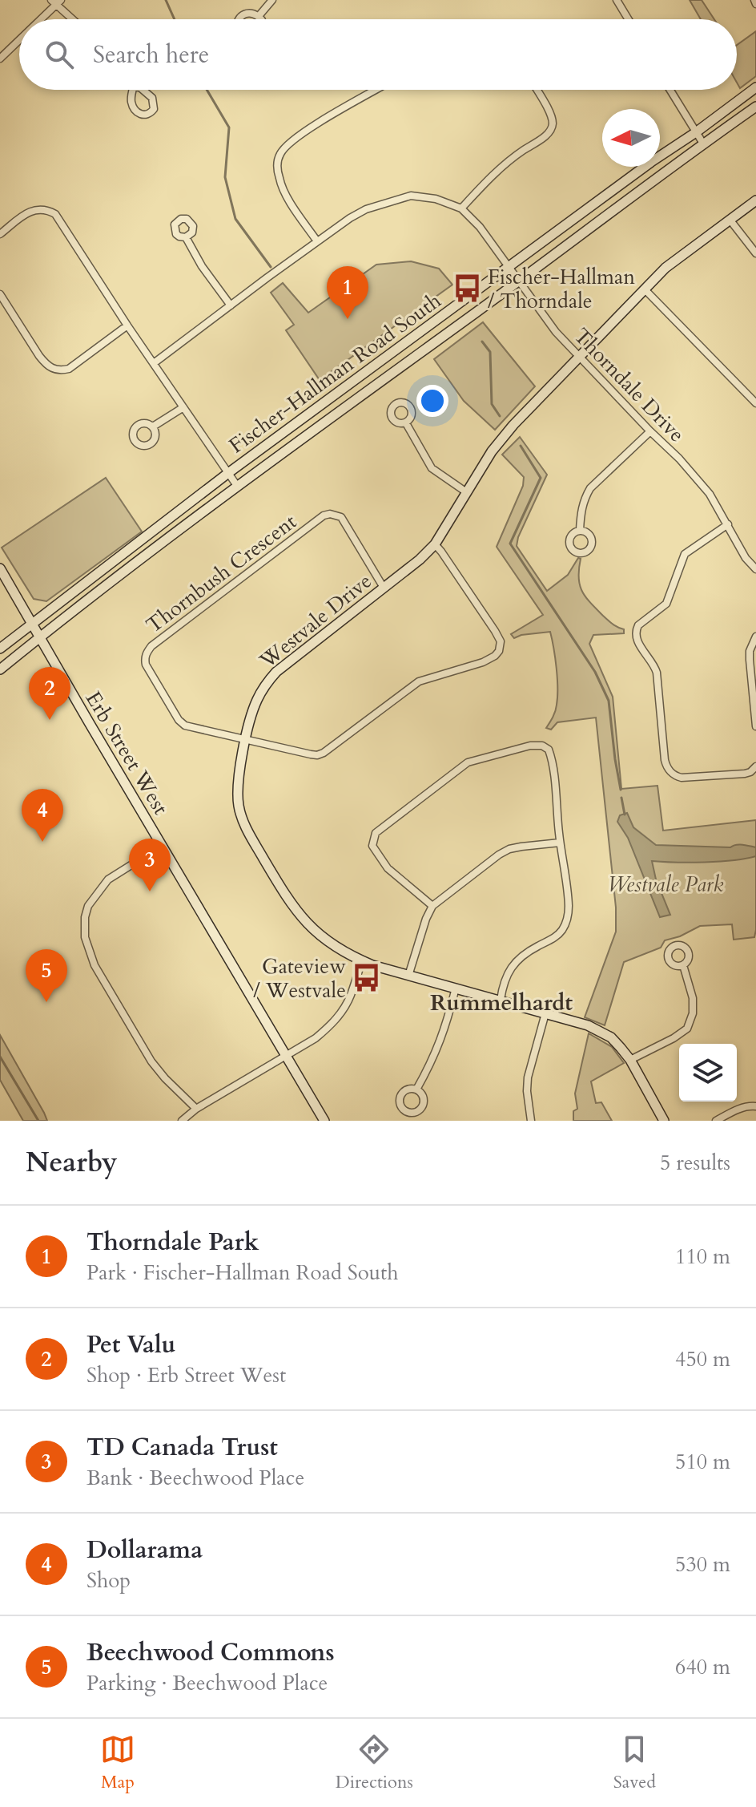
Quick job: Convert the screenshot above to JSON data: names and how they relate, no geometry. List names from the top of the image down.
{
  "streets": {
    "main road": ["Fischer-Hallman Road South", "Westvale Drive", "Erb Street West"],
    "street": ["Thorndale Drive", "Thornbush Crescent"]
  },
  "crossings": [
    ["Fischer-Hallman Road South", "Thorndale Drive"],
    ["Fischer-Hallman Road South", "Erb Street West"],
    ["Thorndale Drive", "Westvale Drive"],
    ["Thornbush Crescent", "Westvale Drive"]
  ],
  "districts": ["Rummelhardt"],
  "parks": ["Westvale Park"],
  "places": {
    "bus stop": ["Fischer-Hallman / Thorndale", "Gateview / Westvale"]
  },
  "north": "left",
  "page": {
    "search": "Search here",
    "pins": [
      "1",
      "2",
      "4",
      "3",
      "5"
    ],
    "heading": ["Nearby", "5 results"],
    "list": [
      {
        "mark": "1",
        "name": "Thorndale Park",
        "note": "Park · Fischer-Hallman Road South",
        "value": "110 m"
      },
      {
        "mark": "2",
        "name": "Pet Valu",
        "note": "Shop · Erb Street West",
        "value": "450 m"
      },
      {
        "mark": "3",
        "name": "TD Canada Trust",
        "note": "Bank · Beechwood Place",
        "value": "510 m"
      },
      {
        "mark": "4",
        "name": "Dollarama",
        "note": "Shop",
        "value": "530 m"
      },
      {
        "mark": "5",
        "name": "Beechwood Commons",
        "note": "Parking · Beechwood Place",
        "value": "640 m"
      }
    ],
    "nav": ["Map", "Directions", "Saved"]
  }
}
